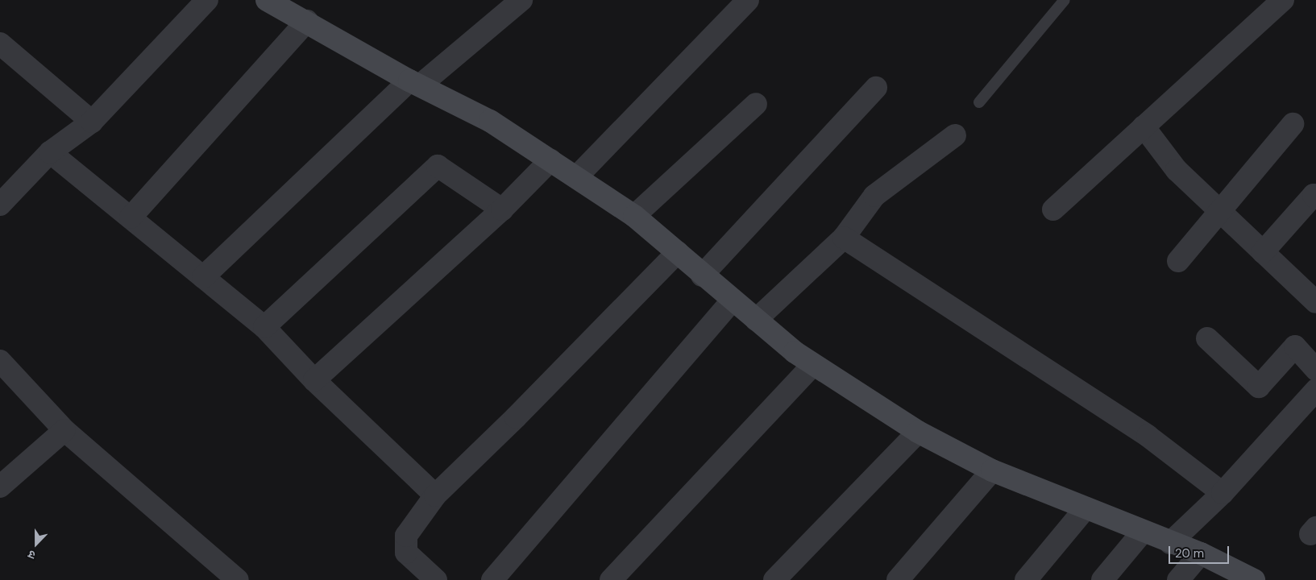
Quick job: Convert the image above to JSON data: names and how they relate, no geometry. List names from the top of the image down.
{
  "scale_bar": "20 m",
  "north": "bottom"
}
